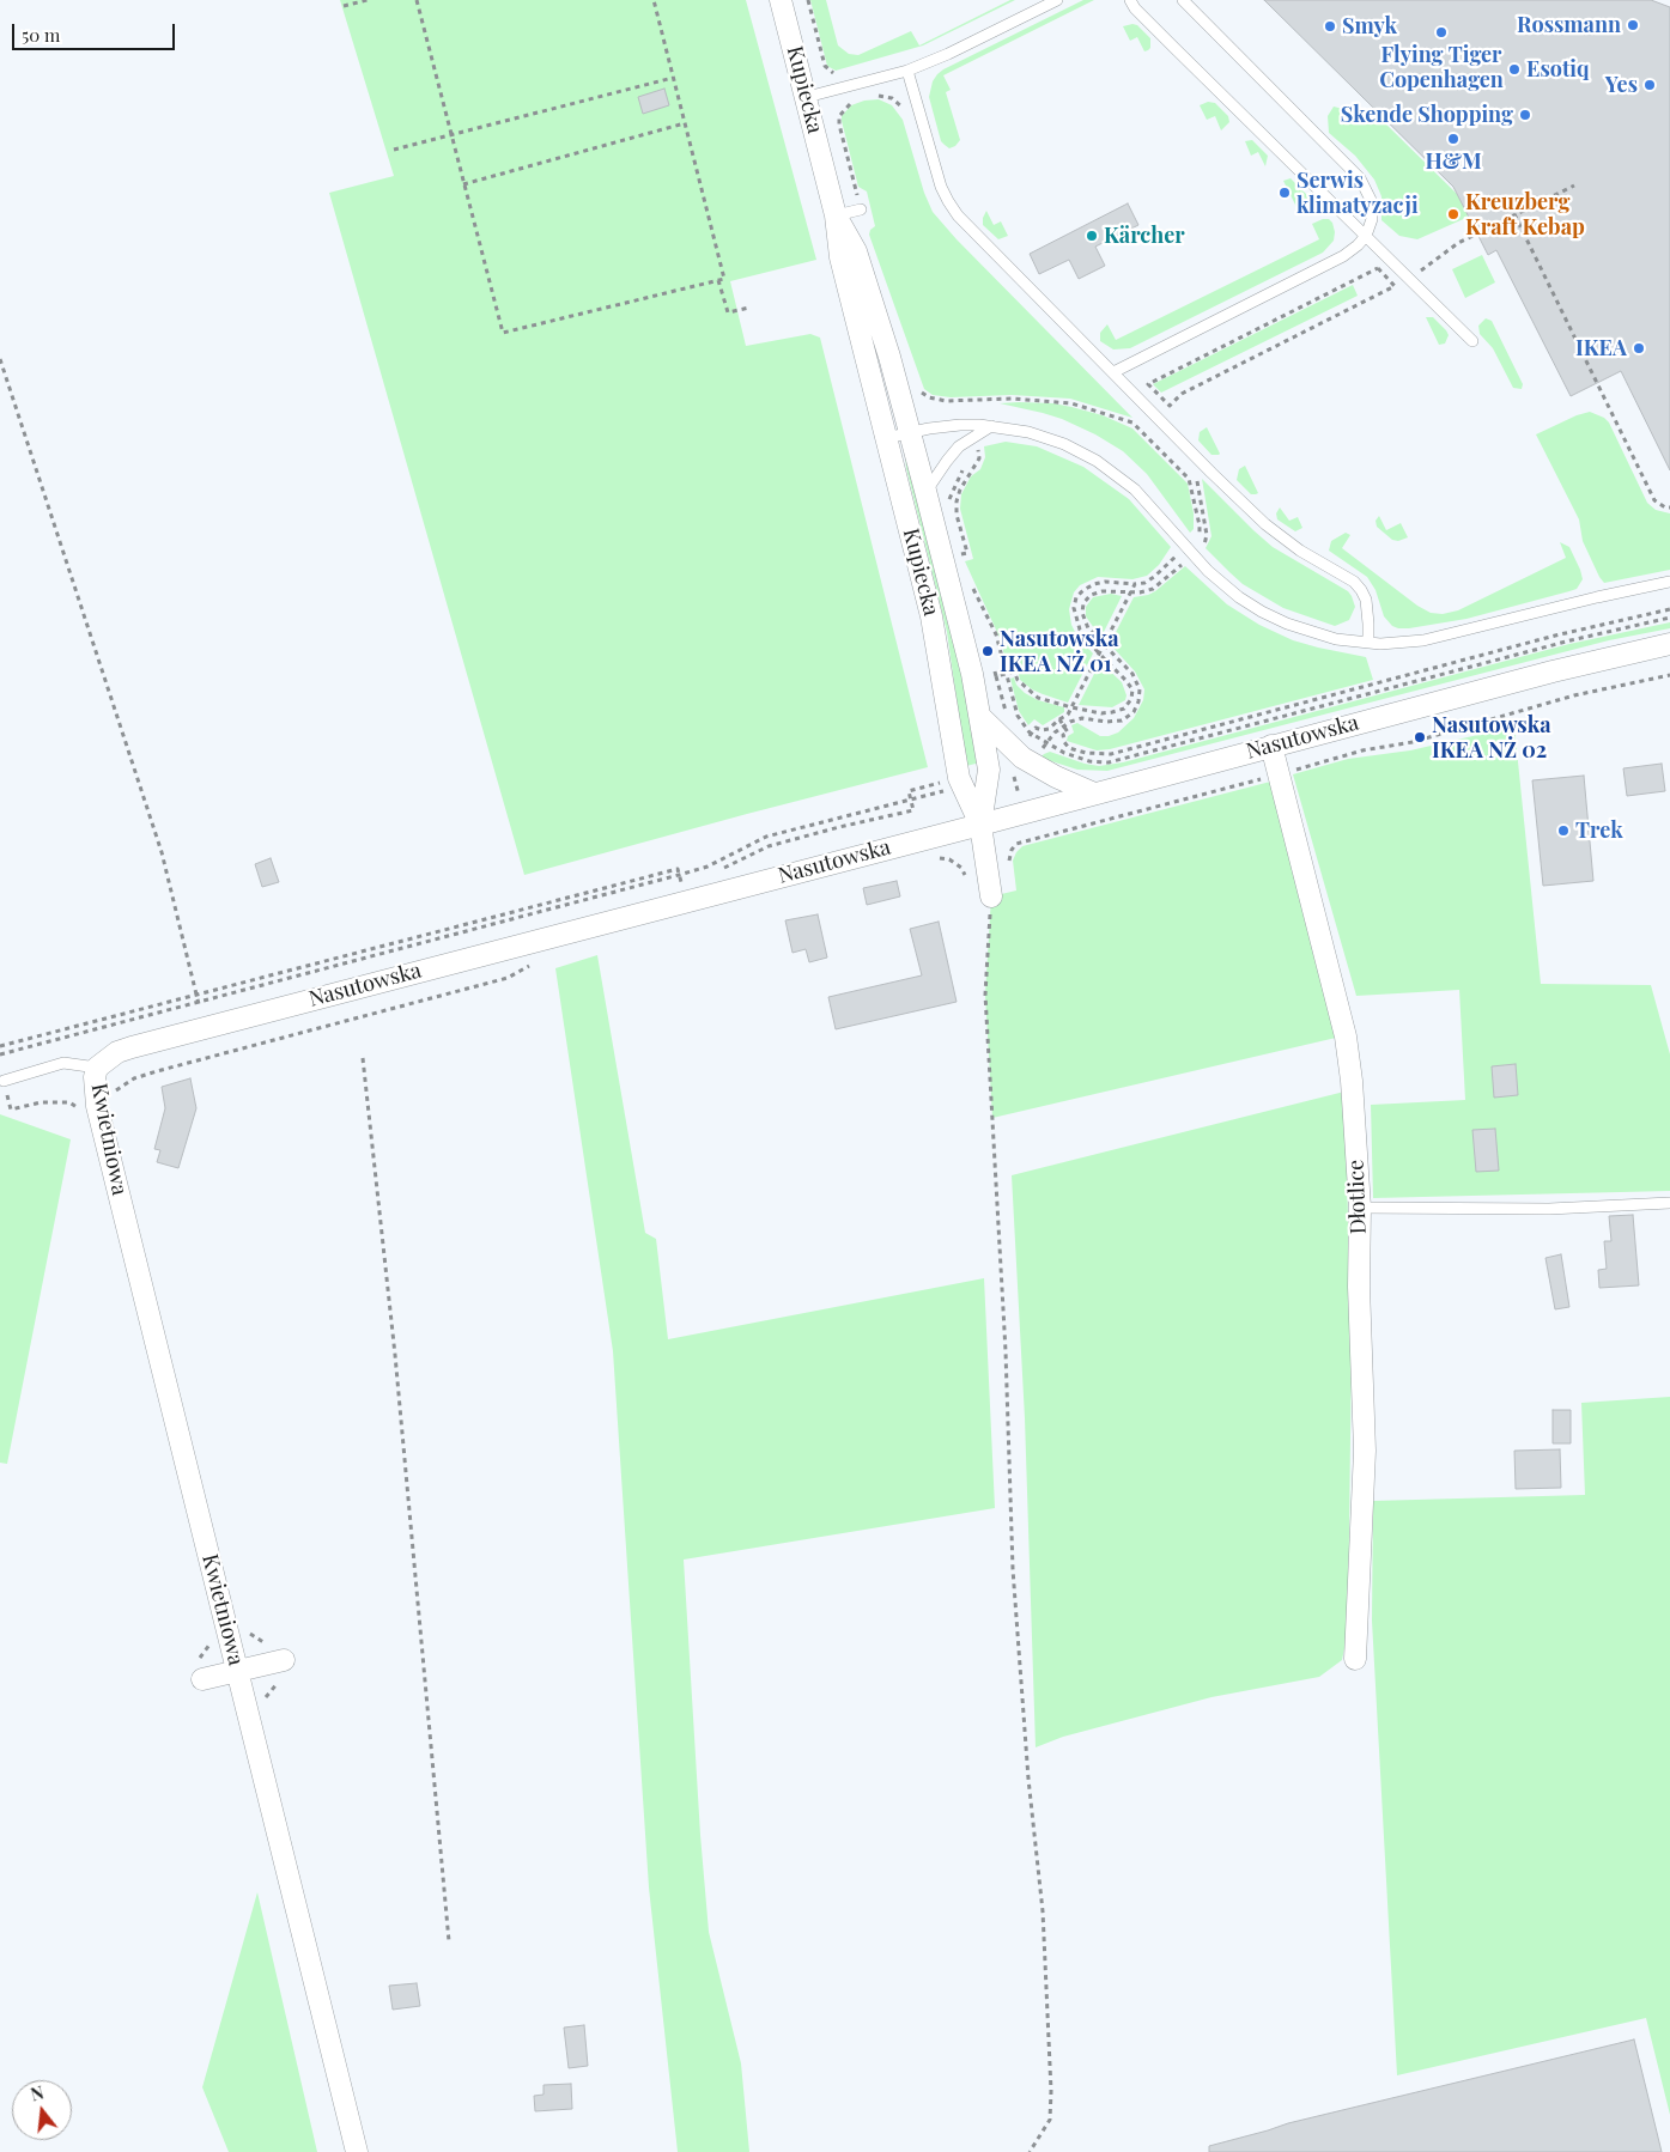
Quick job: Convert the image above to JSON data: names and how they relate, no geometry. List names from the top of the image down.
{
  "streets": {
    "street": [
      "Kupiecka",
      "Nasutowska",
      "Kwietniowa",
      "Dłotlice"
    ]
  },
  "crossings": [
    ["Kupiecka", "Nasutowska"],
    ["Nasutowska", "Kwietniowa"],
    ["Nasutowska", "Dłotlice"]
  ],
  "places": [
    "Rossmann",
    "Smyk",
    "Flying Tiger Copenhagen",
    "Esotiq",
    "Yes",
    "Skende Shopping",
    "H&M",
    "Serwis klimatyzacji",
    "Kreuzberg Kraft Kebap",
    "Kärcher",
    "IKEA",
    "Nasutowska IKEA NŻ 01",
    "Nasutowska IKEA NŻ 02",
    "Trek"
  ],
  "scale_bar": "50 m",
  "north": "top"
}
